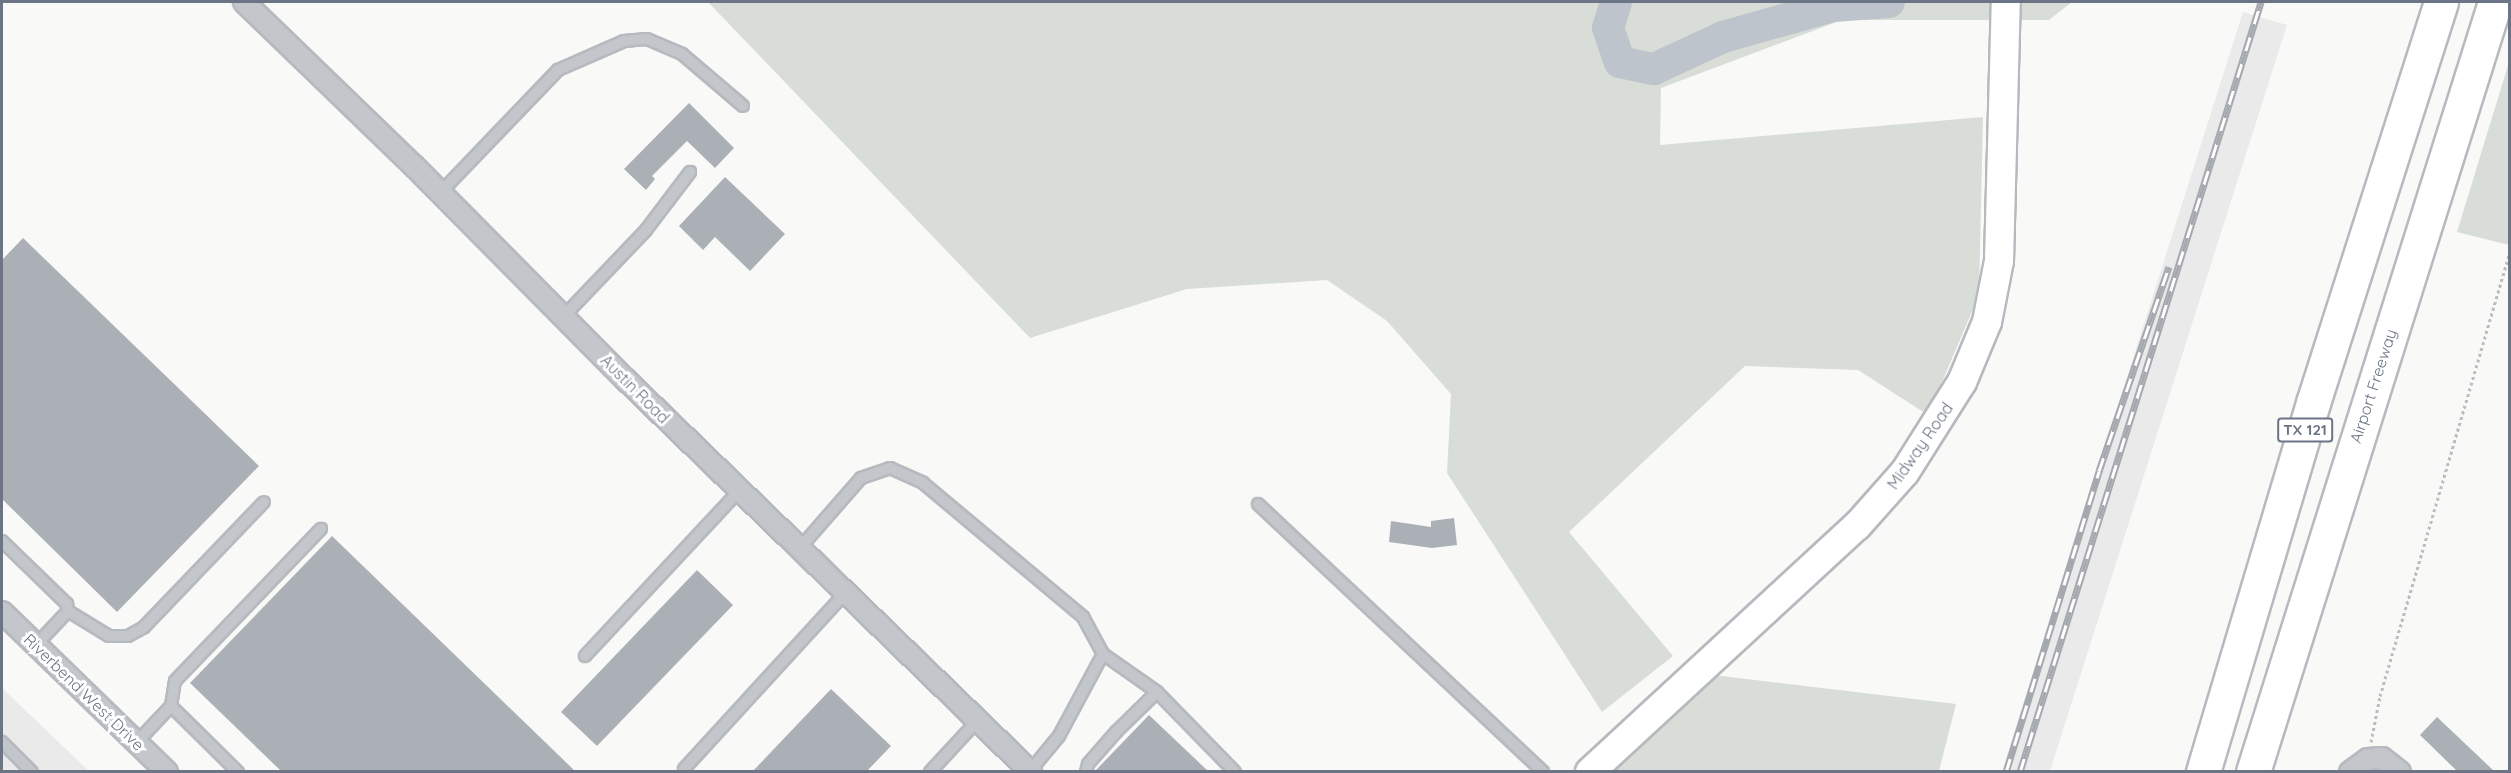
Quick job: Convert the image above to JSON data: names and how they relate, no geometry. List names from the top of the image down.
{
  "streets": {
    "highway": ["Airport Freeway", "TX 121"],
    "main road": ["Midway Road"],
    "street": ["Austin Road", "Riverbend West Drive"]
  }
}
